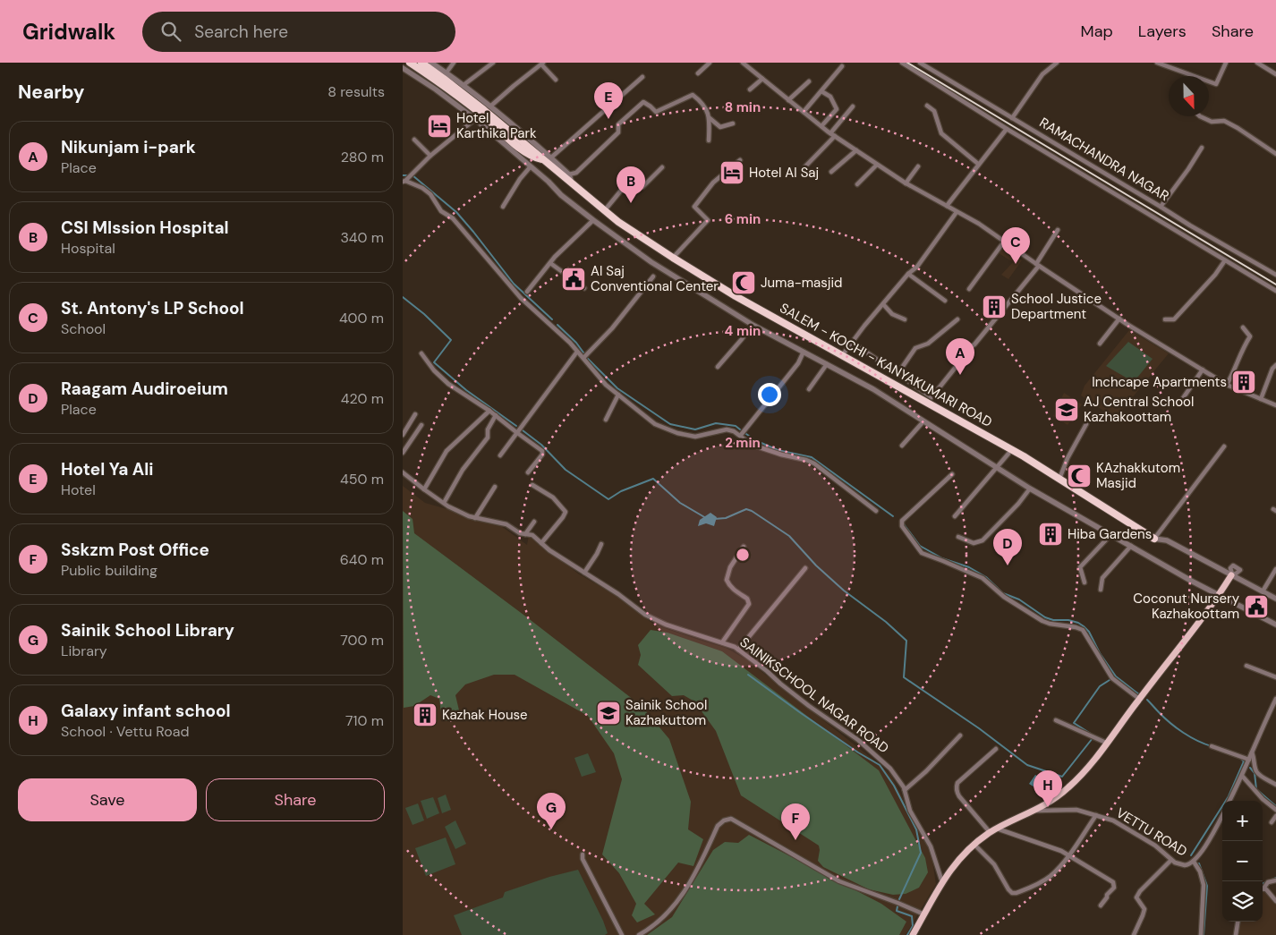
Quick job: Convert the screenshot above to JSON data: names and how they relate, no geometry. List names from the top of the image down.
{
  "streets": {
    "highway": ["SALEM - KOCHI - KANYAKUMARI ROAD"],
    "street": ["RAMACHANDRA NAGAR", "SAINIKSCHOOL NAGAR ROAD", "VETTU ROAD"]
  },
  "places": {
    "hotel": ["Hotel Karthika Park", "Hotel Al Saj"],
    "public building": ["Al Saj Conventional Center", "Coconut Nursery Kazhakoottam"],
    "mosque": ["Juma-masjid", "KAzhakkutom Masjid"],
    "building": [
      "School Justice Department",
      "Inchcape Apartments",
      "Hiba Gardens",
      "Kazhak House"
    ],
    "school or university": ["AJ Central School Kazhakoottam", "Sainik School Kazhakuttom"]
  },
  "north": "bottom",
  "page": {
    "header": "Gridwalk",
    "search": "Search here",
    "nav": ["Map", "Layers", "Share"],
    "heading": ["Nearby", "8 results"],
    "pins": [
      "E",
      "B",
      "C",
      "A",
      "D",
      "H",
      "G",
      "F"
    ],
    "list": [
      {
        "mark": "A",
        "name": "Nikunjam i-park",
        "note": "Place",
        "value": "280 m"
      },
      {
        "mark": "B",
        "name": "CSI MIssion Hospital",
        "note": "Hospital",
        "value": "340 m"
      },
      {
        "mark": "C",
        "name": "St. Antony's LP School",
        "note": "School",
        "value": "400 m"
      },
      {
        "mark": "D",
        "name": "Raagam Audiroeium",
        "note": "Place",
        "value": "420 m"
      },
      {
        "mark": "E",
        "name": "Hotel Ya Ali",
        "note": "Hotel",
        "value": "450 m"
      },
      {
        "mark": "F",
        "name": "Sskzm Post Office",
        "note": "Public building",
        "value": "640 m"
      },
      {
        "mark": "G",
        "name": "Sainik School Library",
        "note": "Library",
        "value": "700 m"
      },
      {
        "mark": "H",
        "name": "Galaxy infant school",
        "note": "School · Vettu Road",
        "value": "710 m"
      }
    ],
    "buttons": ["Save", "Share"],
    "map_buttons": ["+", "−"]
  },
  "rings": [
    "8 min",
    "6 min",
    "4 min",
    "2 min"
  ]
}
